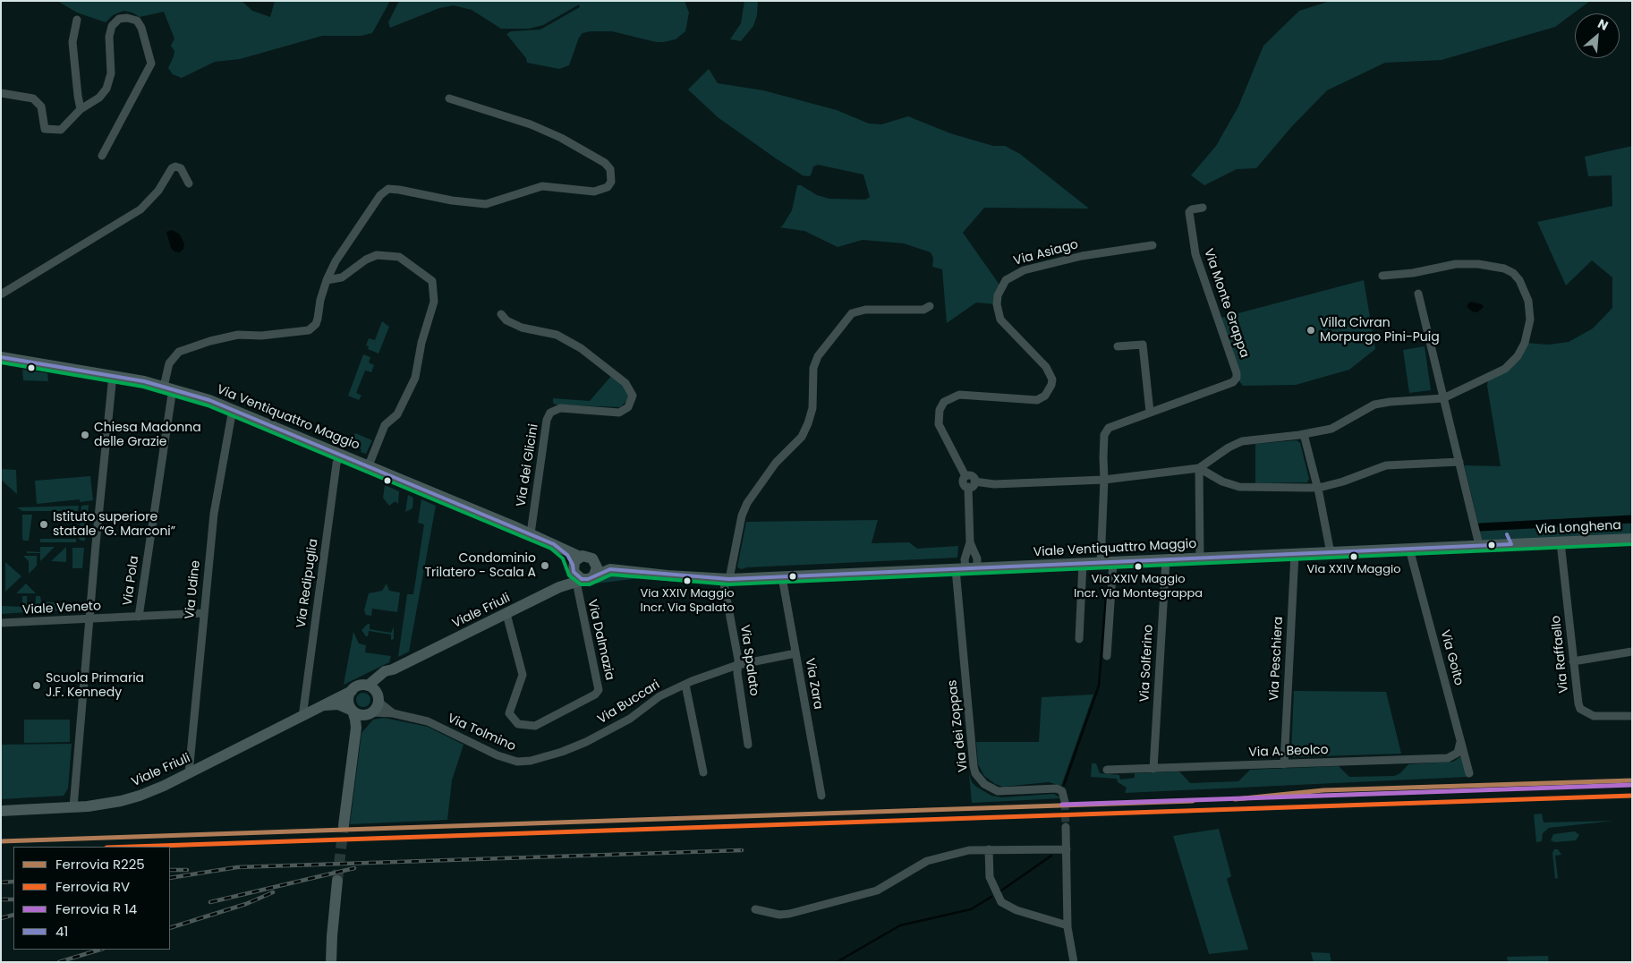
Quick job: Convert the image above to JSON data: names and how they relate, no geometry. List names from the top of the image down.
{
  "streets": {
    "street": [
      "Via Asiago",
      "Via Monte Grappa",
      "Via Ventiquattro Maggio",
      "Via dei Glicini",
      "Via Longhena",
      "Viale Ventiquattro Maggio",
      "Via Pola",
      "Via Redipuglia",
      "Via Udine",
      "Viale Veneto",
      "Viale Friuli",
      "Via Dalmazia",
      "Via Raffaello",
      "Via Goito",
      "Via Peschiera",
      "Via Spalato",
      "Via Solferino",
      "Via Zara",
      "Via Buccari",
      "Via dei Zoppas",
      "Via Tolmino",
      "Via A. Beolco"
    ]
  },
  "crossings": [
    ["Via Monte Grappa", "Viale Ventiquattro Maggio"],
    ["Via Ventiquattro Maggio", "Via dei Glicini"],
    ["Via Ventiquattro Maggio", "Via Pola"],
    ["Via Ventiquattro Maggio", "Via Redipuglia"],
    ["Via Ventiquattro Maggio", "Via Udine"],
    ["Via Ventiquattro Maggio", "Viale Friuli"],
    ["Via Ventiquattro Maggio", "Via Dalmazia"],
    ["Via Longhena", "Viale Ventiquattro Maggio"],
    ["Via Longhena", "Via Raffaello"],
    ["Viale Ventiquattro Maggio", "Via Goito"],
    ["Viale Ventiquattro Maggio", "Via Peschiera"],
    ["Viale Ventiquattro Maggio", "Via Spalato"],
    ["Viale Ventiquattro Maggio", "Via Solferino"],
    ["Viale Ventiquattro Maggio", "Via Zara"],
    ["Viale Ventiquattro Maggio", "Via dei Zoppas"],
    ["Via Pola", "Viale Veneto"],
    ["Via Redipuglia", "Viale Friuli"],
    ["Via Udine", "Viale Veneto"],
    ["Via Udine", "Viale Friuli"],
    ["Viale Friuli", "Via Dalmazia"],
    ["Viale Friuli", "Via Tolmino"],
    ["Via Goito", "Via A. Beolco"],
    ["Via Peschiera", "Via A. Beolco"],
    ["Via Spalato", "Via Buccari"],
    ["Via Solferino", "Via A. Beolco"],
    ["Via Zara", "Via Buccari"],
    ["Via Buccari", "Via Tolmino"]
  ],
  "places": [
    "Villa Civran Morpurgo Pini-Puig",
    "Chiesa Madonna delle Grazie",
    "Istituto superiore statale “G. Marconi”",
    "Via XXIV Maggio",
    "Condominio Trilatero - Scala A",
    "Via XXIV Maggio Incr. Via Montegrappa",
    "Via XXIV Maggio Incr. Via Spalato",
    "Scuola Primaria J.F. Kennedy"
  ],
  "lines": ["transit line 41", "rail line R225", "rail line RV"],
  "legend": [
    "Ferrovia R225",
    "Ferrovia RV",
    "Ferrovia R 14",
    "41"
  ],
  "north": "top right"
}
